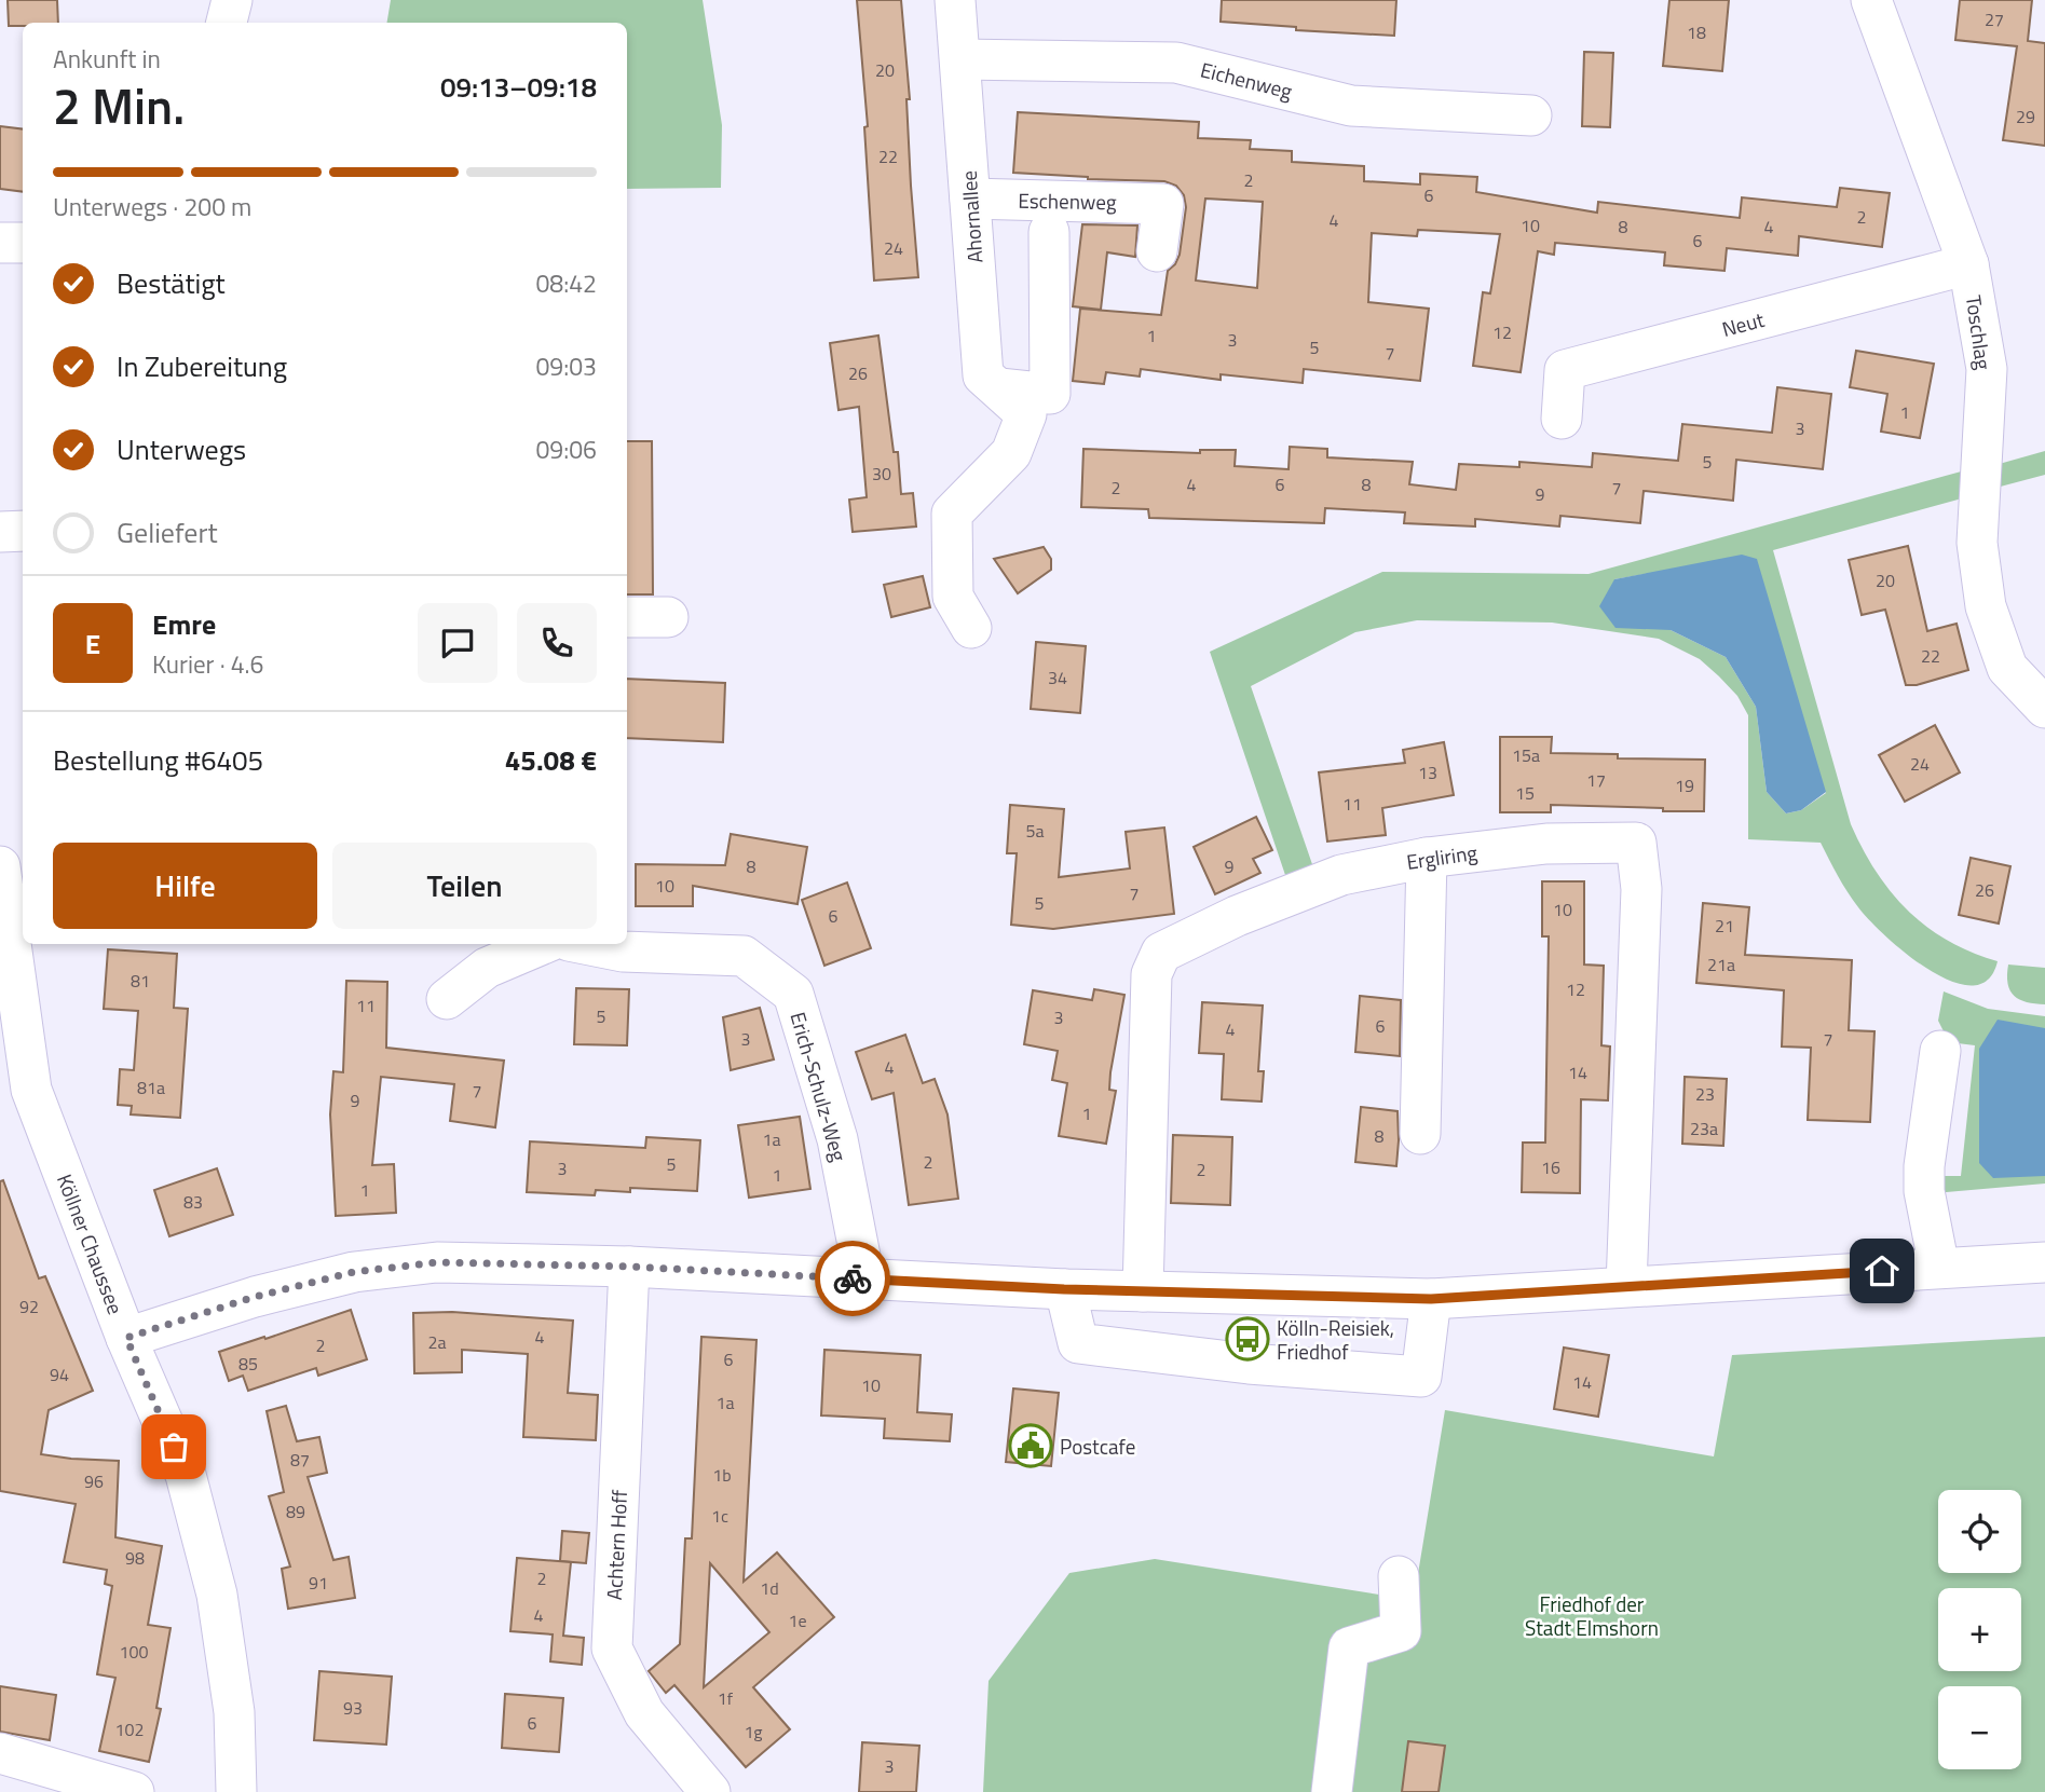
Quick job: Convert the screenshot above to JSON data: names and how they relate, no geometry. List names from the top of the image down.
{
  "streets": {
    "street": [
      "Eichenweg",
      "Eschenweg",
      "Ahornallee",
      "Neut",
      "Toschlag",
      "Ergliring",
      "Erich-Schulz-Weg",
      "Köllner Chaussee",
      "Achtern Hoff"
    ]
  },
  "crossings": [
    ["Eichenweg", "Ahornallee"],
    ["Eschenweg", "Ahornallee"],
    ["Neut", "Toschlag"]
  ],
  "parks": ["Friedhof der Stadt Elmshorn"],
  "places": {
    "bus stop": ["Kölln-Reisiek, Friedhof"],
    "public building": ["Postcafe"]
  },
  "house_numbers": [
    "27",
    "18",
    "20",
    "29",
    "22",
    "2",
    "6",
    "2",
    "4",
    "10",
    "8",
    "4",
    "6",
    "24",
    "12",
    "1",
    "3",
    "5",
    "7",
    "26",
    "1",
    "3",
    "5",
    "30",
    "4",
    "6",
    "8",
    "2",
    "7",
    "9",
    "20",
    "22",
    "34",
    "15a",
    "24",
    "13",
    "17",
    "19",
    "15",
    "11",
    "5a",
    "8",
    "9",
    "10",
    "26",
    "7",
    "5",
    "10",
    "6",
    "21",
    "21a",
    "81",
    "12",
    "11",
    "5",
    "3",
    "6",
    "4",
    "3",
    "7",
    "4",
    "14",
    "81a",
    "7",
    "23",
    "9",
    "1",
    "23a",
    "8",
    "1a",
    "2",
    "5",
    "16",
    "3",
    "2",
    "1",
    "1",
    "83",
    "92",
    "4",
    "2a",
    "2",
    "6",
    "85",
    "94",
    "14",
    "10",
    "1a",
    "87",
    "1b",
    "96",
    "89",
    "1c",
    "98",
    "2",
    "91",
    "1d",
    "4",
    "1e",
    "100",
    "1f",
    "93",
    "6",
    "102",
    "1g",
    "3"
  ],
  "page": {
    "heading": ["2 Min.", "Ankunft in", "09:13–09:18"],
    "panel": [
      "Emre",
      "Kurier · 4.6",
      "Bestellung #6405",
      "45.08 €"
    ],
    "bar": "Unterwegs · 200 m",
    "list": [
      ["Bestätigt", "08:42"],
      ["In Zubereitung", "09:03"],
      ["Unterwegs", "09:06"],
      "Geliefert"
    ],
    "round": "E",
    "buttons": ["Hilfe", "Teilen"],
    "map_buttons": ["+", "−"]
  }
}
